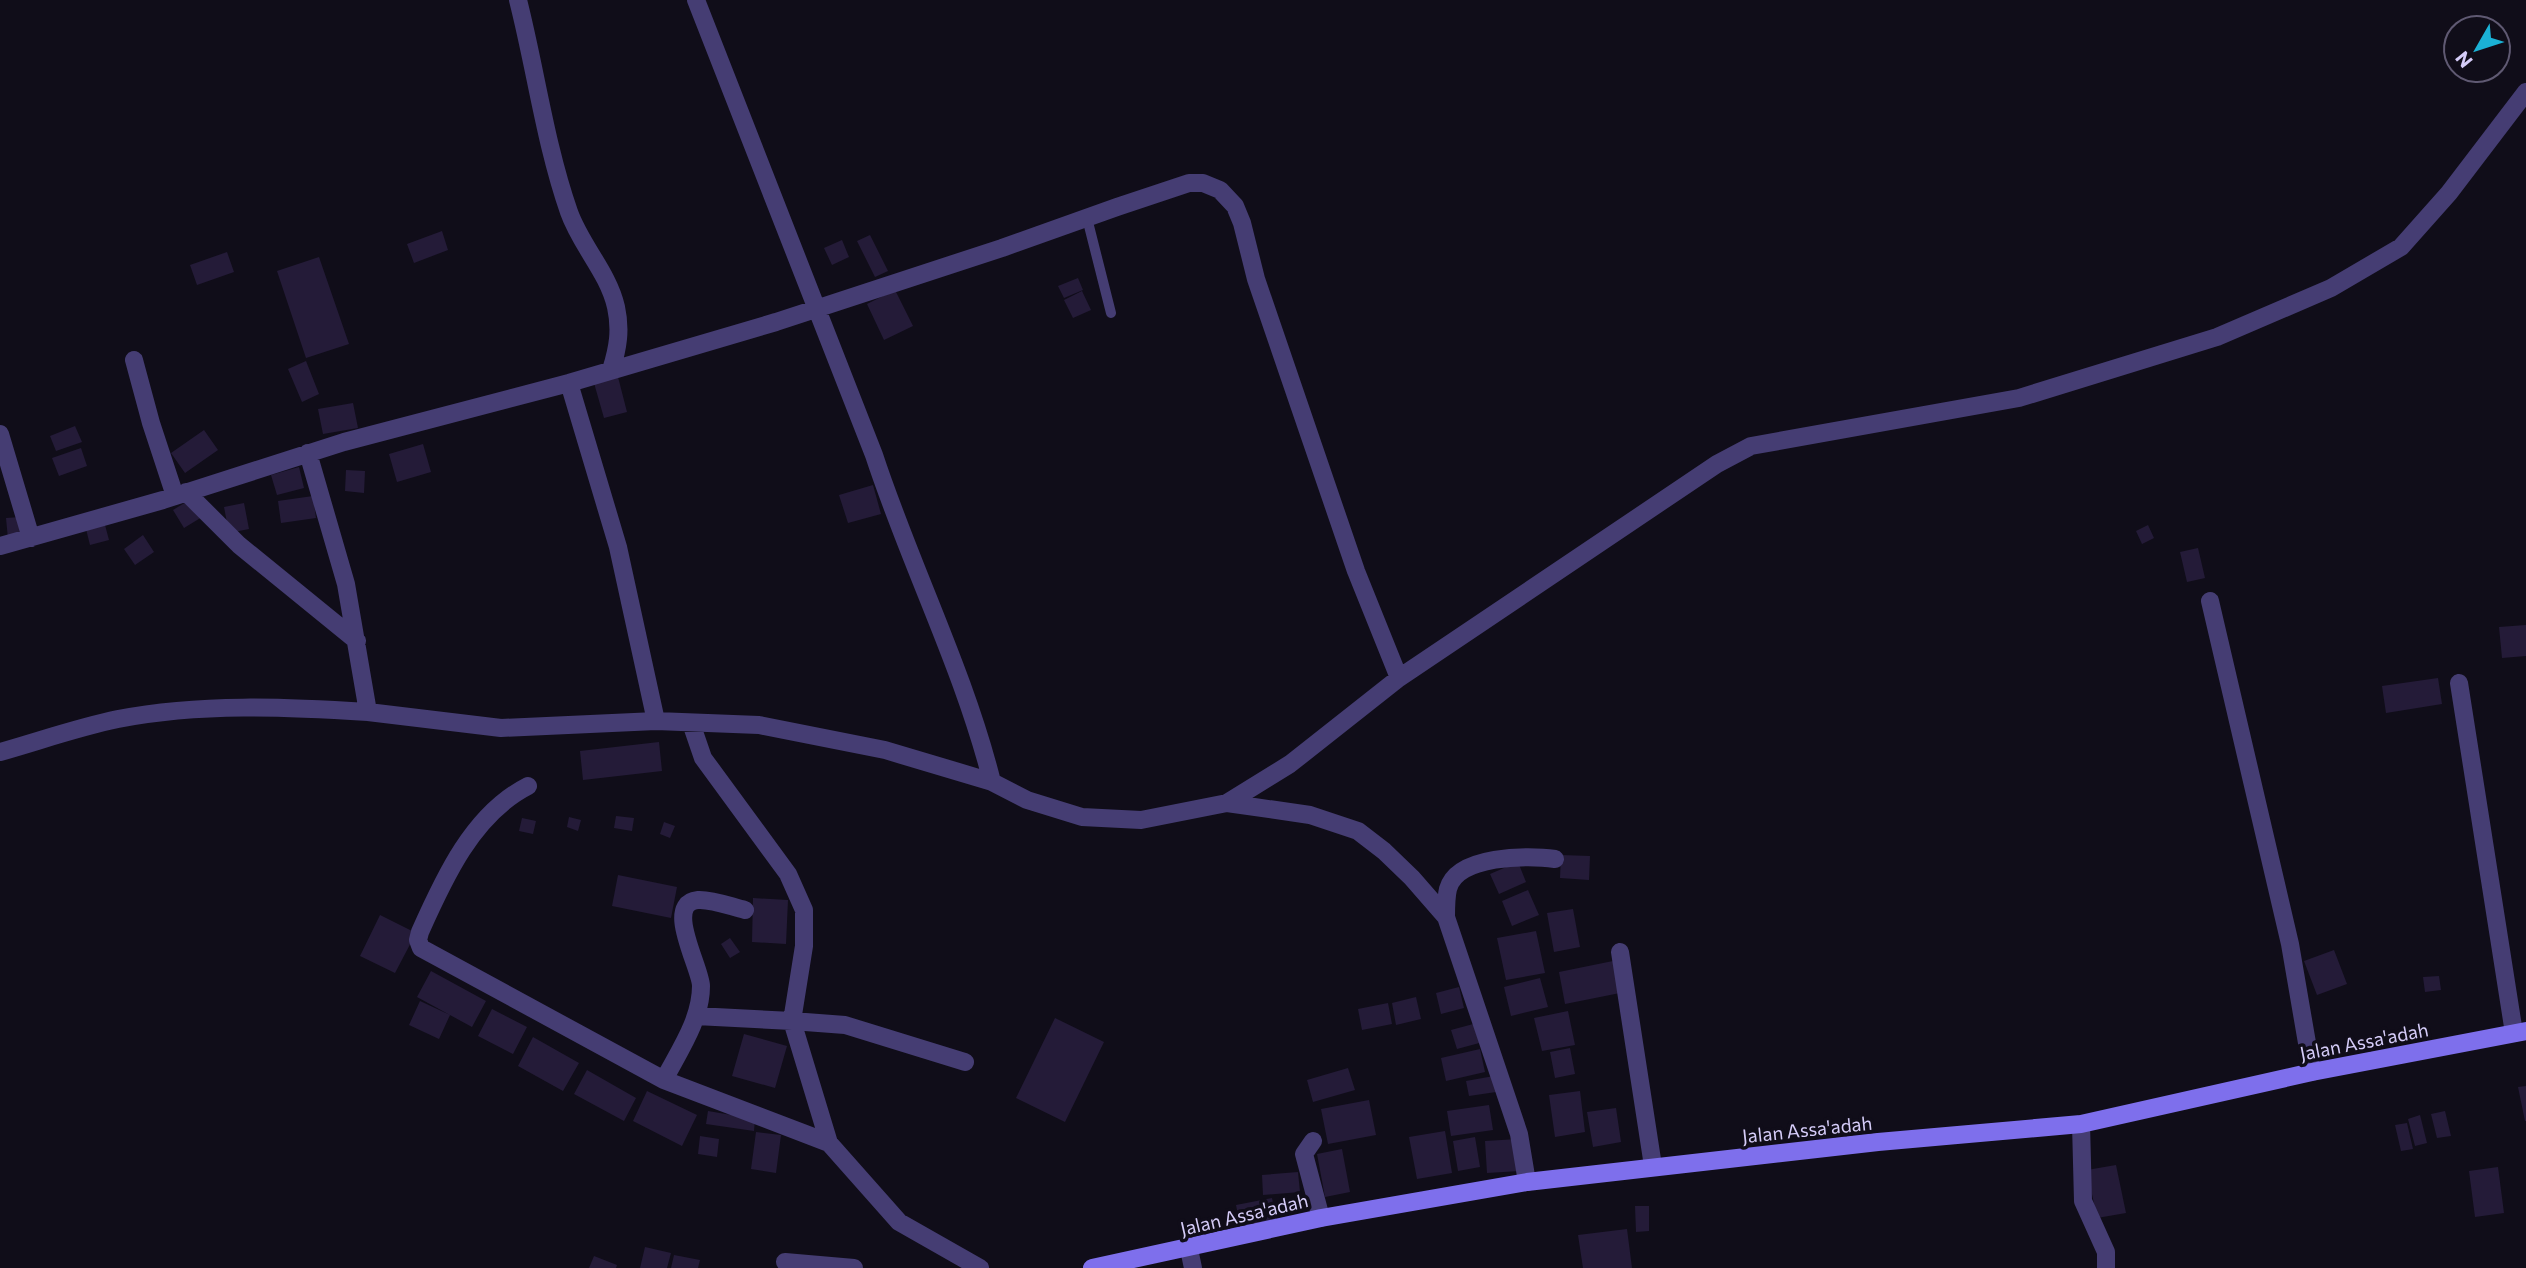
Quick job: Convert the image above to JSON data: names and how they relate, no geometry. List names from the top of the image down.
{
  "streets": {
    "street": ["Jalan Assa'adah"]
  },
  "north": "bottom left"
}
